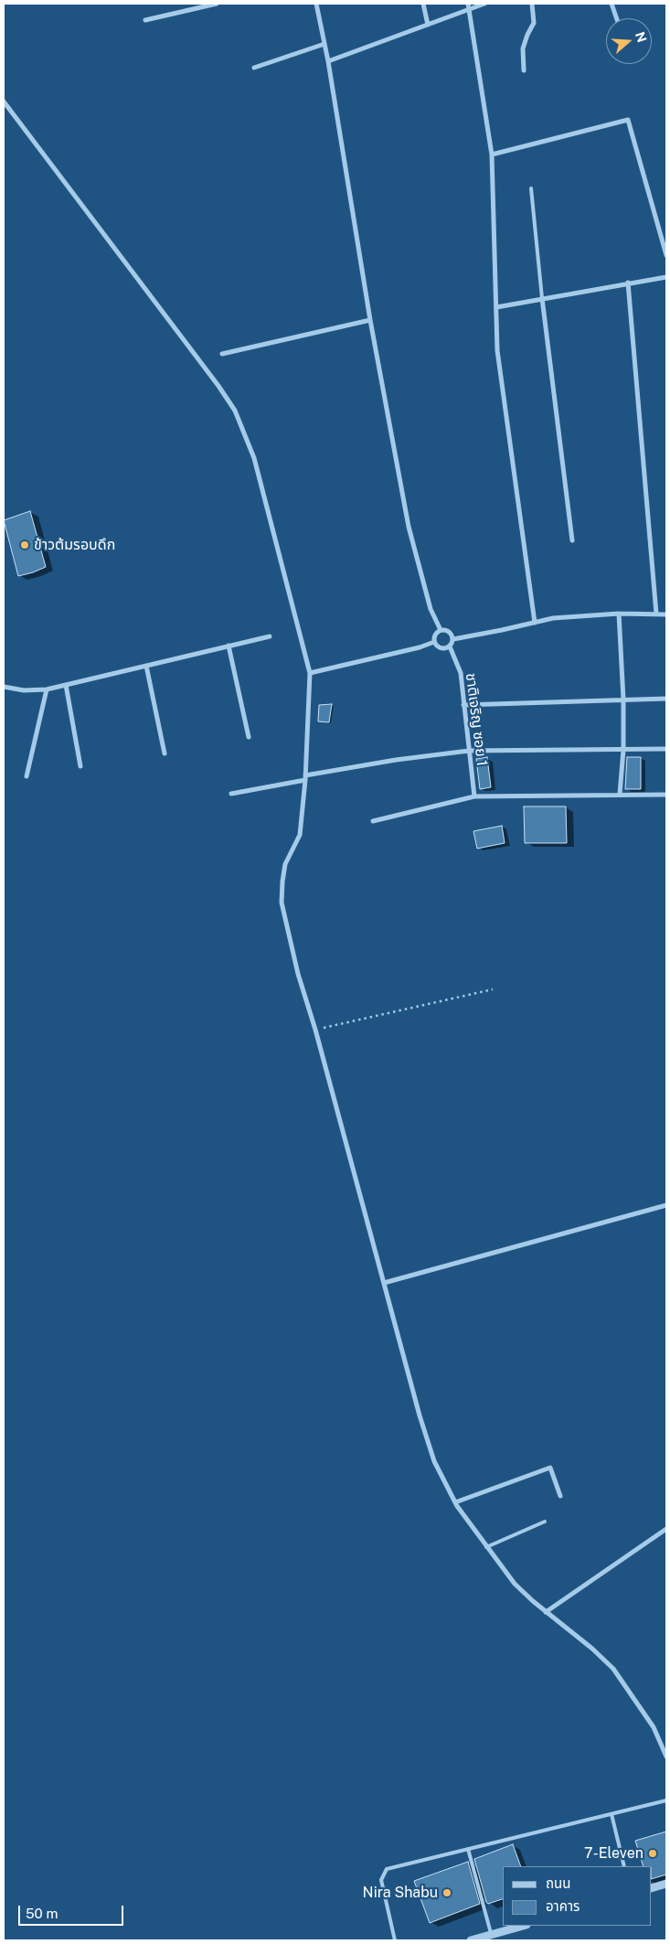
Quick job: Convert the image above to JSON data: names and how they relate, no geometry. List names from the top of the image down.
{
  "streets": {
    "street": ["ชาติเจริญ ซอย 1"]
  },
  "places": ["ข้าวต้มรอบดึก", "7-Eleven", "Nira Shabu"],
  "legend": ["ถนน", "อาคาร"],
  "scale_bar": "50 m",
  "north": "right"
}
